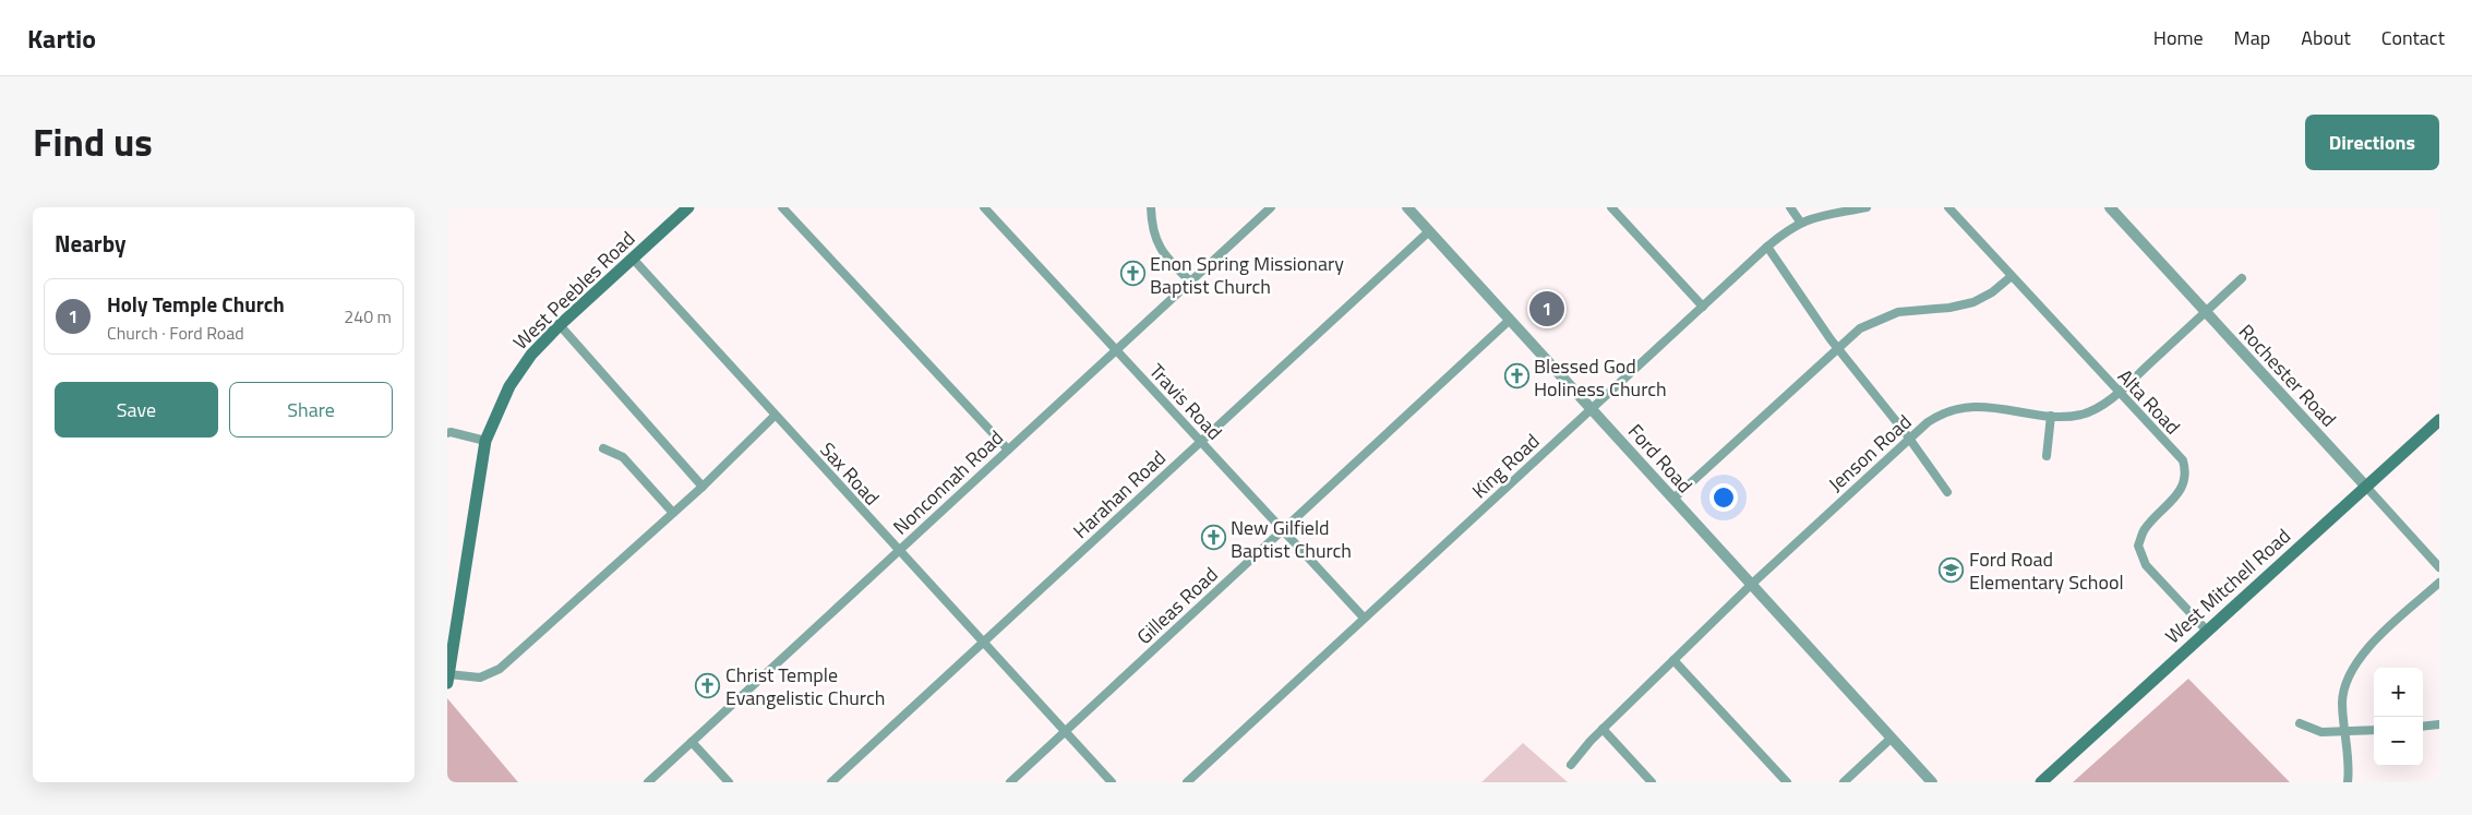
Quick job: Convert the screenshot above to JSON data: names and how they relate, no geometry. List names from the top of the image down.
{
  "streets": {
    "main road": ["West Peebles Road", "West Mitchell Road"],
    "street": [
      "Rochester Road",
      "Travis Road",
      "Alta Road",
      "Jenson Road",
      "Ford Road",
      "King Road",
      "Sax Road",
      "Nonconnah Road",
      "Harahan Road",
      "Gilleas Road"
    ]
  },
  "crossings": [
    ["West Peebles Road", "Sax Road"],
    ["Rochester Road", "Jenson Road"],
    ["Rochester Road", "West Mitchell Road"],
    ["Travis Road", "King Road"],
    ["Travis Road", "Nonconnah Road"],
    ["Travis Road", "Harahan Road"],
    ["Travis Road", "Gilleas Road"],
    ["Alta Road", "Jenson Road"],
    ["Alta Road", "West Mitchell Road"],
    ["Jenson Road", "Ford Road"],
    ["Ford Road", "King Road"],
    ["Ford Road", "Harahan Road"],
    ["Ford Road", "Gilleas Road"],
    ["Sax Road", "Nonconnah Road"],
    ["Sax Road", "Harahan Road"],
    ["Sax Road", "Gilleas Road"]
  ],
  "places": {
    "church": [
      "Enon Spring Missionary Baptist Church",
      "Blessed God Holiness Church",
      "New Gilfield Baptist Church",
      "Christ Temple Evangelistic Church"
    ],
    "school or university": ["Ford Road Elementary School"]
  },
  "page": {
    "header": "Kartio",
    "nav": [
      "Home",
      "Map",
      "About",
      "Contact"
    ],
    "title": "Find us",
    "buttons": [
      "Directions",
      ["Save", "Share"]
    ],
    "heading": "Nearby",
    "list": [
      {
        "mark": "1",
        "name": "Holy Temple Church",
        "note": "Church · Ford Road",
        "value": "240 m"
      }
    ],
    "pins": "1",
    "map_buttons": ["+", "−"]
  }
}
